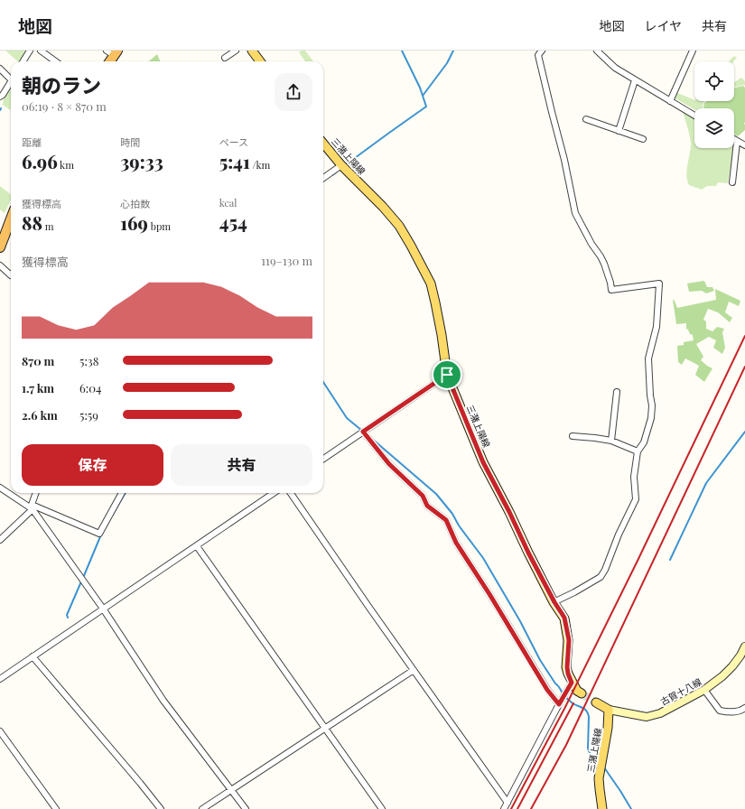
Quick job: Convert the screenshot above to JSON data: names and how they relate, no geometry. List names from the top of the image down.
{
  "streets": {
    "main road": ["三潴上陽線", "古賀十八線"]
  },
  "crossings": [
    ["三潴上陽線", "古賀十八線"]
  ],
  "page": {
    "header": "地図",
    "nav": ["地図", "レイヤ", "共有"],
    "heading": ["朝のラン", "06:19 · 8 × 870 m"],
    "stats": [
      ["距離", "6.96 km"],
      ["時間", "39:33"],
      ["ペース", "5:41 /km"],
      ["獲得標高", "88 m"],
      ["心拍数", "169 bpm"],
      ["kcal", "454"]
    ],
    "chart": ["獲得標高", "119–130 m"],
    "list": [
      {
        "name": "870 m",
        "note": "5:38"
      },
      {
        "name": "1.7 km",
        "note": "6:04"
      },
      {
        "name": "2.6 km",
        "note": "5:59"
      }
    ],
    "buttons": ["保存", "共有"]
  }
}
